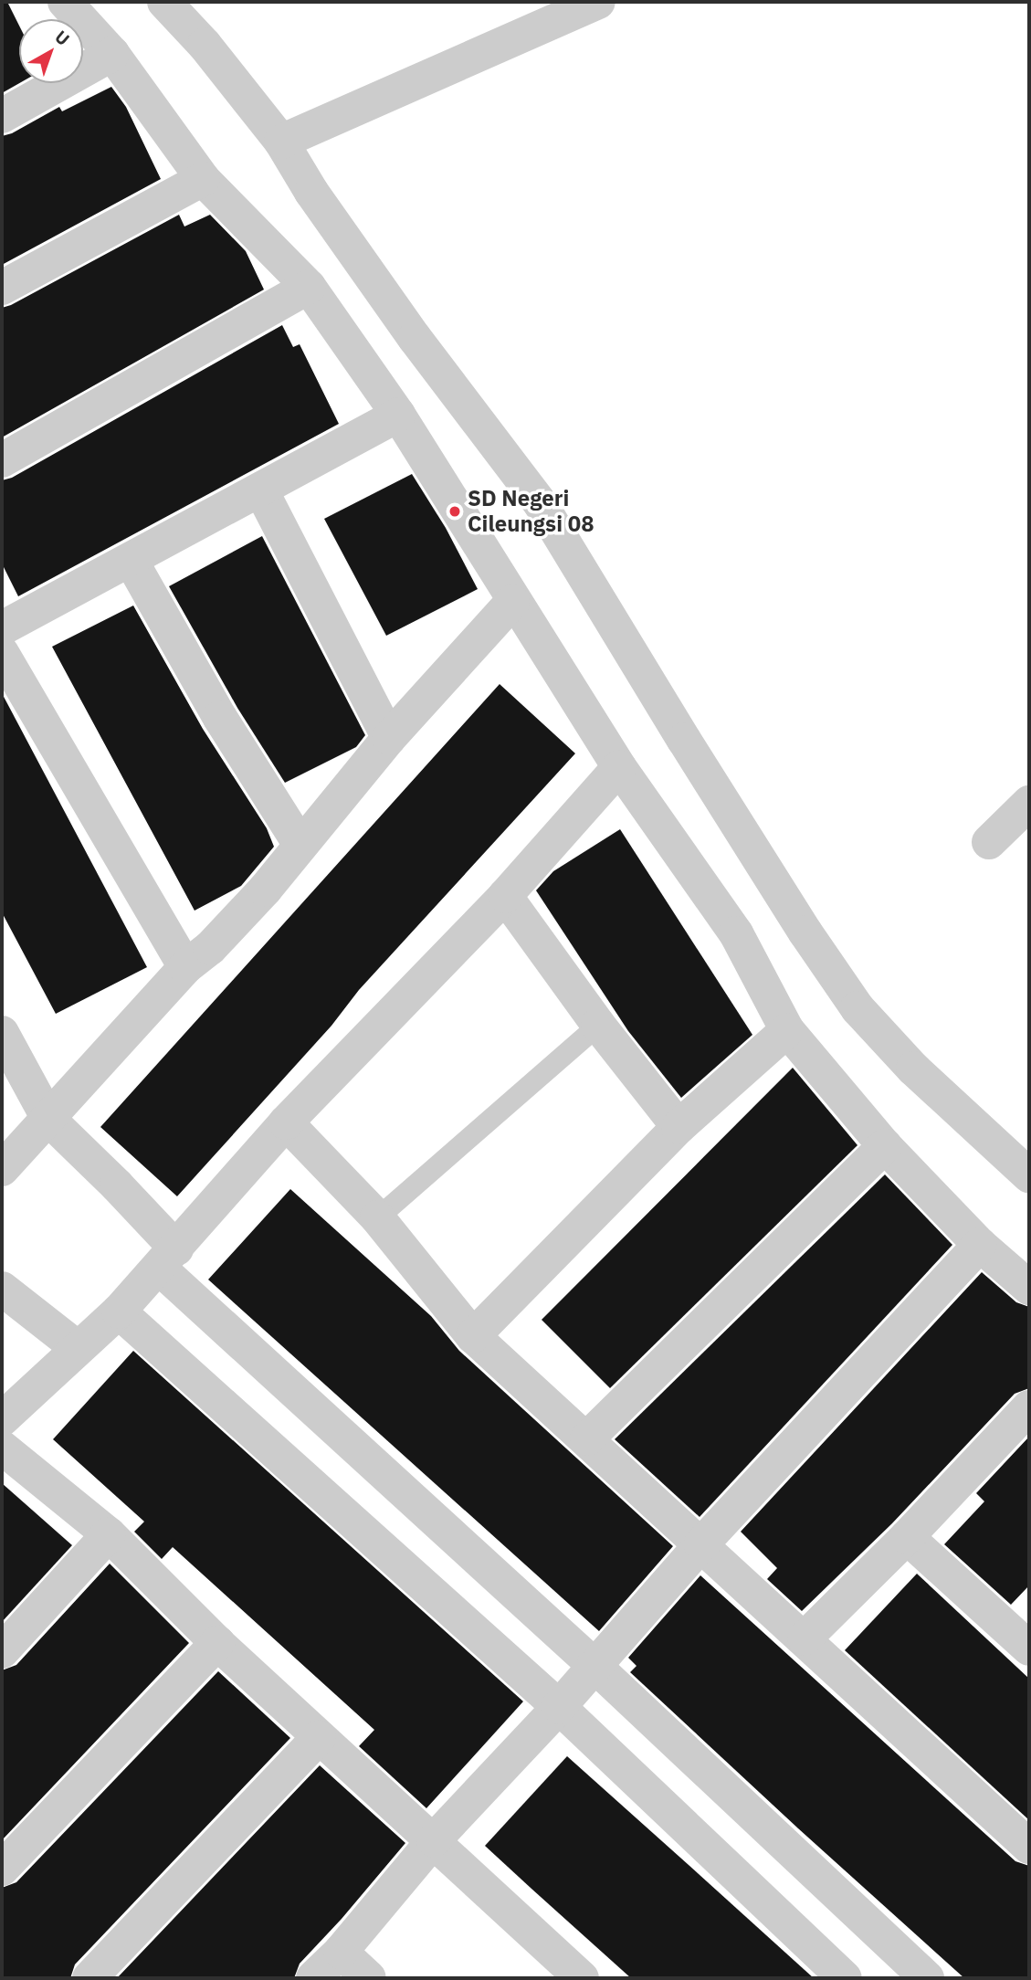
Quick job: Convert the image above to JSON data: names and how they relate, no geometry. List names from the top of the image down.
{
  "places": ["SD Negeri Cileungsi 08"],
  "north": "top right"
}
